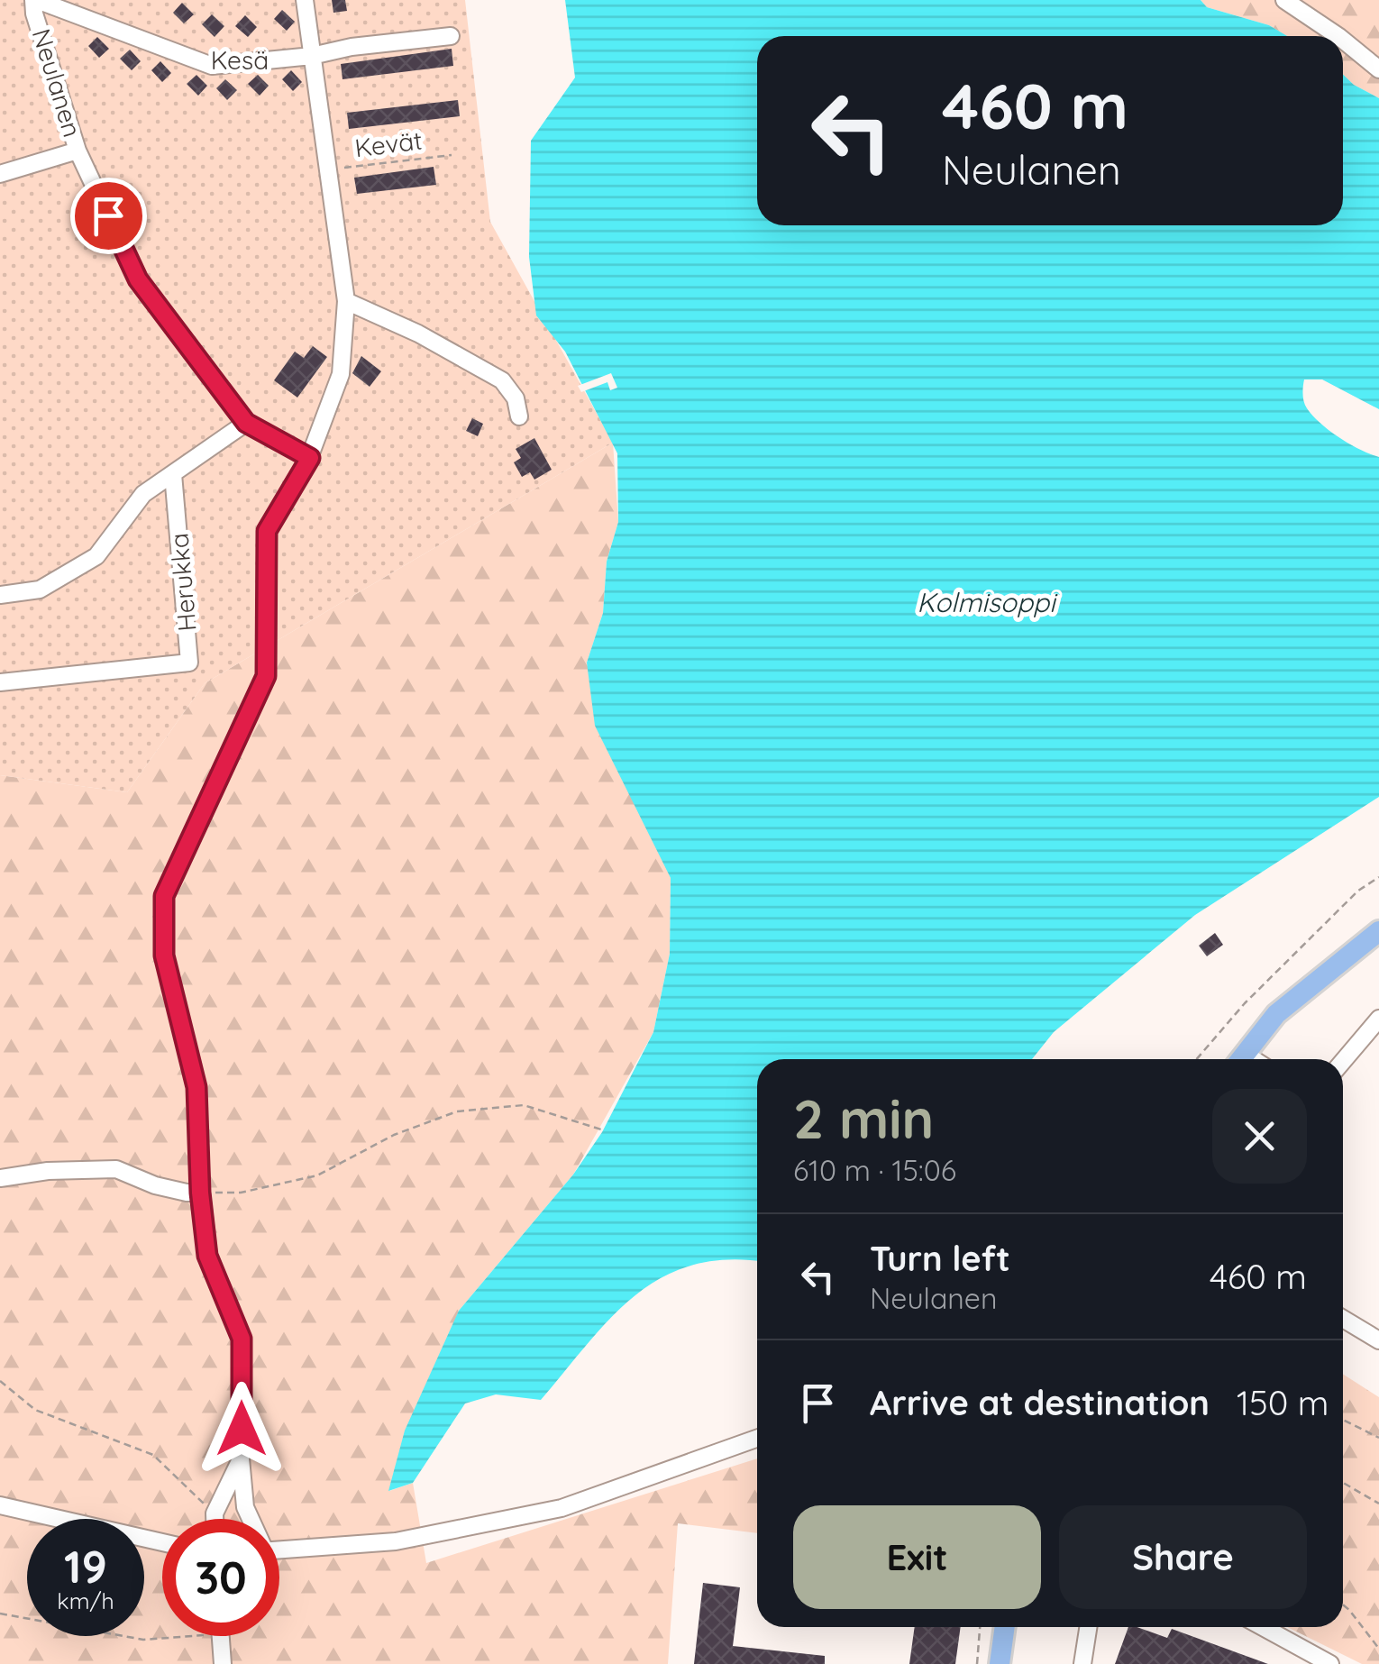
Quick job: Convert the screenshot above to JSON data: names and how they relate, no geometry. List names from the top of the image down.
{
  "streets": {
    "street": ["Kesä", "Neulanen", "Herukka"],
    "path": ["Kevät"]
  },
  "crossings": [
    ["Kesä", "Neulanen"]
  ],
  "water": ["Kolmisoppi"],
  "page": {
    "turn": ["460 m", "Neulanen"],
    "heading": ["2 min", "610 m · 15:06"],
    "list": [
      {
        "name": "Turn left",
        "note": "Neulanen",
        "value": "460 m"
      },
      {
        "name": "Arrive at destination",
        "value": "150 m"
      }
    ],
    "buttons": ["Exit", "Share"],
    "speed": "19 km/h",
    "limit": "30"
  }
}
